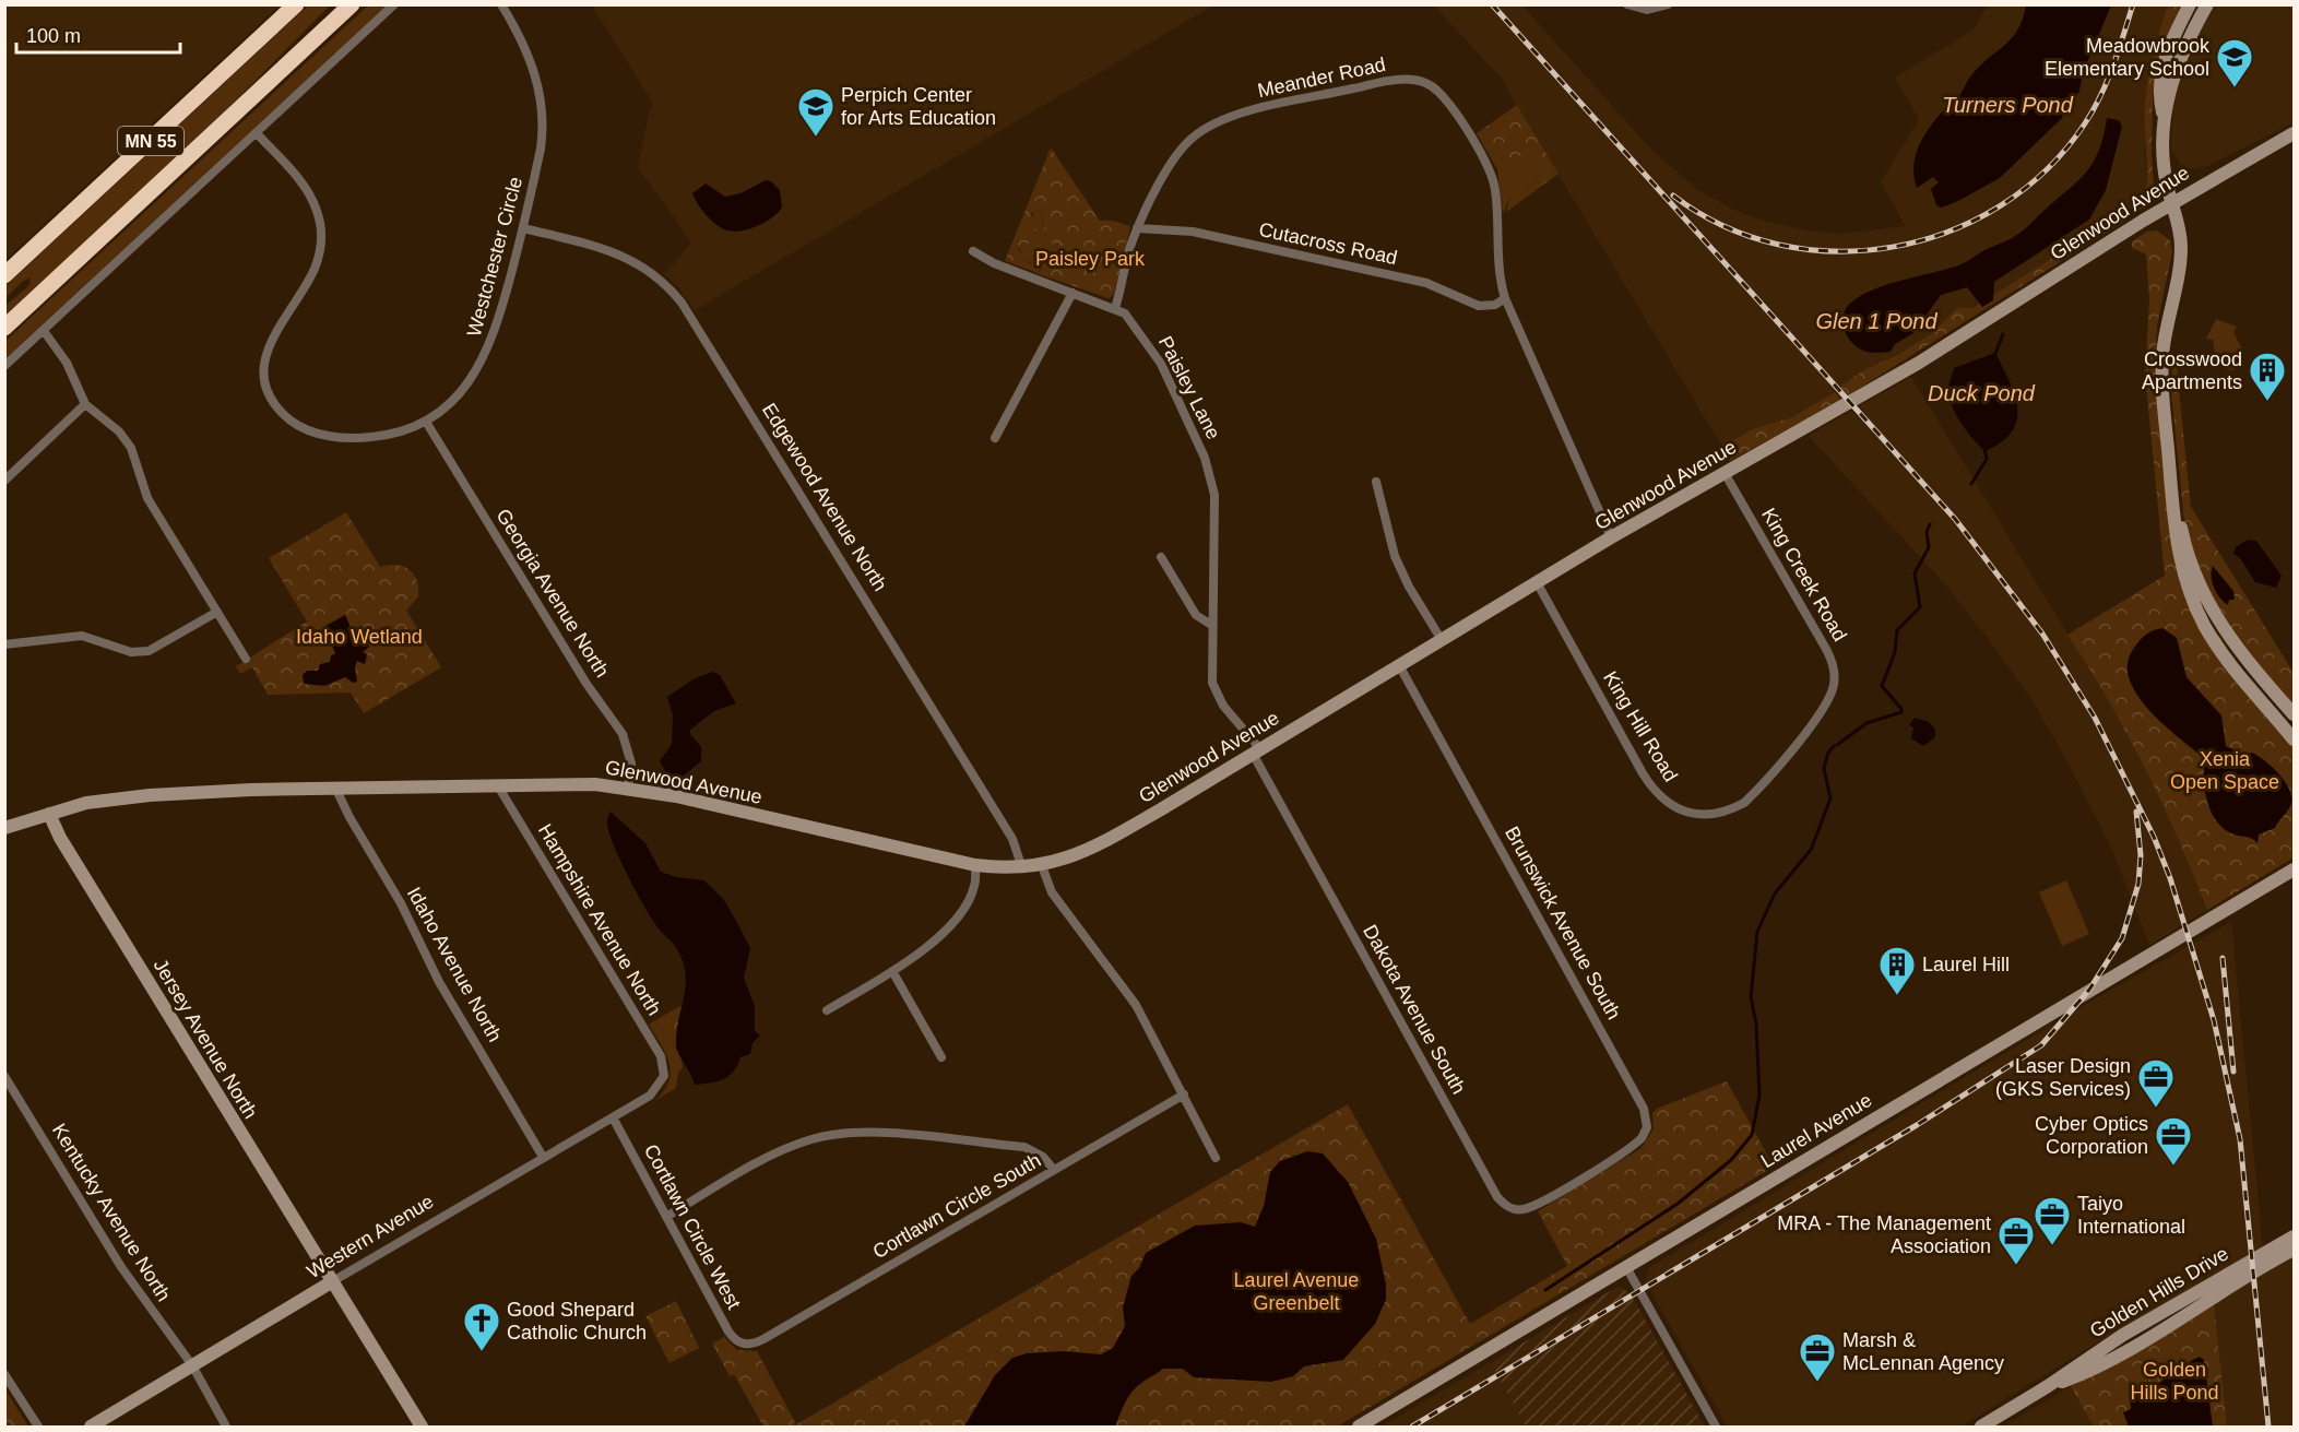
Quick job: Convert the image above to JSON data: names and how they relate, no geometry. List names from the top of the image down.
{
  "streets": {
    "highway": ["MN 55"],
    "street": [
      "Meander Road",
      "Glenwood Avenue",
      "Cutacross Road",
      "Westchester Circle",
      "Paisley Lane",
      "Edgewood Avenue North",
      "King Creek Road",
      "Georgia Avenue North",
      "King Hill Road",
      "Hampshire Avenue North",
      "Brunswick Avenue South",
      "Idaho Avenue North",
      "Dakota Avenue South",
      "Jersey Avenue North",
      "Laurel Avenue",
      "Cortlawn Circle South",
      "Kentucky Avenue North",
      "Cortlawn Circle West",
      "Western Avenue",
      "Golden Hills Drive"
    ]
  },
  "crossings": [
    ["Meander Road", "Glenwood Avenue"],
    ["Meander Road", "Cutacross Road"],
    ["Meander Road", "Paisley Lane"],
    ["Glenwood Avenue", "Paisley Lane"],
    ["Glenwood Avenue", "Edgewood Avenue North"],
    ["Glenwood Avenue", "King Creek Road"],
    ["Glenwood Avenue", "Georgia Avenue North"],
    ["Glenwood Avenue", "King Hill Road"],
    ["Glenwood Avenue", "Hampshire Avenue North"],
    ["Glenwood Avenue", "Brunswick Avenue South"],
    ["Glenwood Avenue", "Idaho Avenue North"],
    ["Glenwood Avenue", "Dakota Avenue South"],
    ["Glenwood Avenue", "Jersey Avenue North"],
    ["Westchester Circle", "Edgewood Avenue North"],
    ["Westchester Circle", "Georgia Avenue North"],
    ["Paisley Lane", "Dakota Avenue South"],
    ["King Creek Road", "King Hill Road"],
    ["Hampshire Avenue North", "Western Avenue"],
    ["Brunswick Avenue South", "Dakota Avenue South"],
    ["Idaho Avenue North", "Western Avenue"],
    ["Jersey Avenue North", "Western Avenue"],
    ["Cortlawn Circle South", "Cortlawn Circle West"],
    ["Kentucky Avenue North", "Western Avenue"],
    ["Cortlawn Circle West", "Western Avenue"]
  ],
  "water": ["Turners Pond", "Glen 1 Pond", "Duck Pond"],
  "parks": [
    "Paisley Park",
    "Idaho Wetland",
    "Xenia Open Space",
    "Laurel Avenue Greenbelt",
    "Golden Hills Pond"
  ],
  "places": {
    "school or university": ["Meadowbrook Elementary School", "Perpich Center for Arts Education"],
    "building": ["Crosswood Apartments", "Laurel Hill"],
    "office": [
      "Laser Design (GKS Services)",
      "Cyber Optics Corporation",
      "Taiyo International",
      "MRA - The Management Association",
      "Marsh & McLennan Agency"
    ],
    "church": ["Good Shepard Catholic Church"]
  },
  "scale_bar": "100 m"
}
